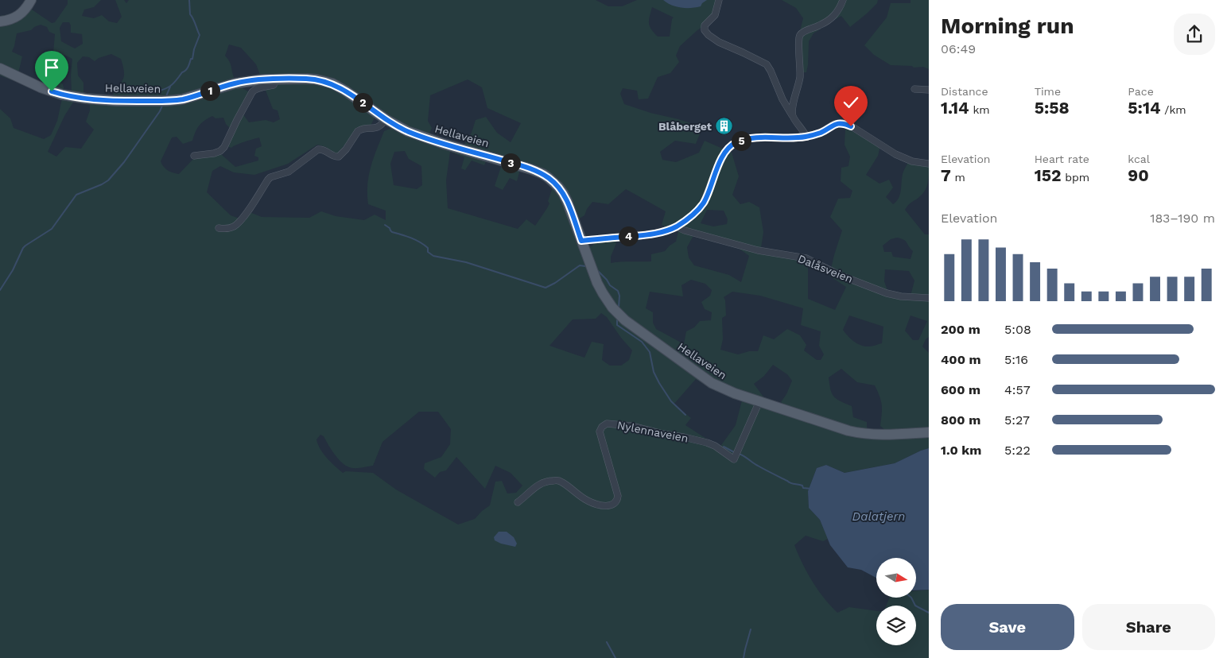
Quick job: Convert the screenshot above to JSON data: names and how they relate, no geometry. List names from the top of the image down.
{
  "streets": {
    "main road": ["Hellaveien"],
    "street": ["Dalåsveien", "Nylennaveien"]
  },
  "crossings": [
    ["Hellaveien", "Nylennaveien"]
  ],
  "water": ["Dalatjern"],
  "places": {
    "building": ["Blåberget"]
  },
  "north": "right",
  "page": {
    "heading": ["Morning run", "06:49"],
    "stats": [
      ["Distance", "1.14 km"],
      ["Time", "5:58"],
      ["Pace", "5:14 /km"],
      ["Elevation", "7 m"],
      ["Heart rate", "152 bpm"],
      ["kcal", "90"]
    ],
    "pins": [
      "1",
      "2",
      "5",
      "3",
      "4"
    ],
    "chart": ["Elevation", "183–190 m"],
    "list": [
      {
        "name": "200 m",
        "note": "5:08"
      },
      {
        "name": "400 m",
        "note": "5:16"
      },
      {
        "name": "600 m",
        "note": "4:57"
      },
      {
        "name": "800 m",
        "note": "5:27"
      },
      {
        "name": "1.0 km",
        "note": "5:22"
      }
    ],
    "buttons": ["Save", "Share"]
  }
}
